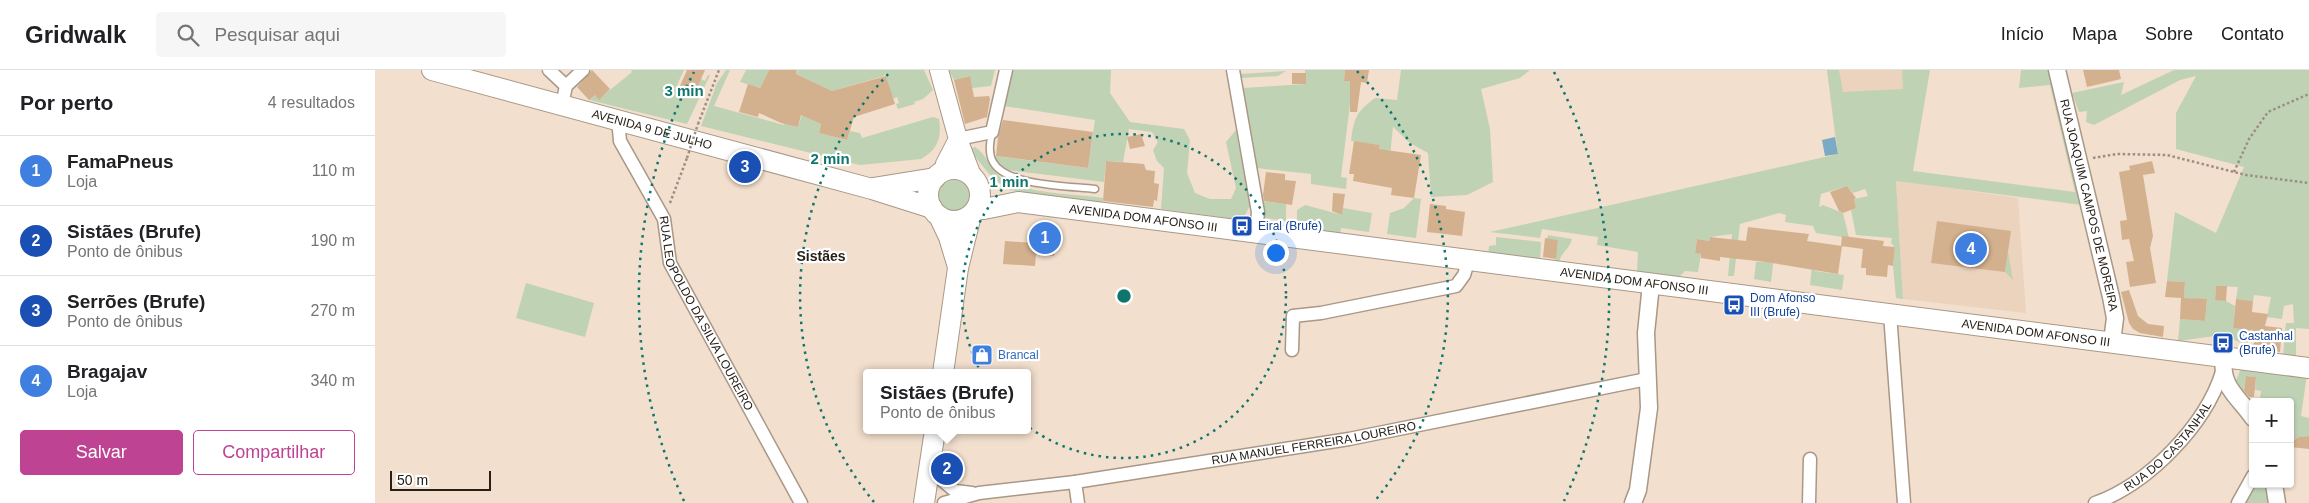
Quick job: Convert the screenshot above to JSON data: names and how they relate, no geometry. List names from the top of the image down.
{
  "streets": {
    "main road": ["AVENIDA 9 DE JULHO", "AVENIDA DOM AFONSO III"],
    "street": [
      "RUA JOAQUIM CAMPOS DE MOREIRA",
      "RUA LEOPOLDO DA SILVA LOUREIRO",
      "RUA MANUEL FERREIRA LOUREIRO",
      "RUA DO CASTANHAL"
    ]
  },
  "crossings": [
    ["AVENIDA 9 DE JULHO", "AVENIDA DOM AFONSO III"],
    ["AVENIDA 9 DE JULHO", "RUA LEOPOLDO DA SILVA LOUREIRO"],
    ["RUA JOAQUIM CAMPOS DE MOREIRA", "AVENIDA DOM AFONSO III"],
    ["AVENIDA DOM AFONSO III", "RUA DO CASTANHAL"]
  ],
  "districts": ["Sistães"],
  "places": {
    "bus stop": ["Eiral (Brufe)", "Dom Afonso III (Brufe)", "Castanhal (Brufe)"],
    "shop": ["Brancal"]
  },
  "scale_bar": "50 m",
  "page": {
    "header": "Gridwalk",
    "search": "Pesquisar aqui",
    "nav": [
      "Início",
      "Mapa",
      "Sobre",
      "Contato"
    ],
    "heading": ["Por perto", "4 resultados"],
    "list": [
      {
        "mark": "1",
        "name": "FamaPneus",
        "note": "Loja",
        "value": "110 m"
      },
      {
        "mark": "2",
        "name": "Sistães (Brufe)",
        "note": "Ponto de ônibus",
        "value": "190 m"
      },
      {
        "mark": "3",
        "name": "Serrões (Brufe)",
        "note": "Ponto de ônibus",
        "value": "270 m"
      },
      {
        "mark": "4",
        "name": "Bragajav",
        "note": "Loja",
        "value": "340 m"
      }
    ],
    "pins": [
      "3",
      "1",
      "4",
      "2"
    ],
    "popup": ["Sistães (Brufe)", "Ponto de ônibus"],
    "map_buttons": ["+", "−"],
    "buttons": ["Salvar", "Compartilhar"],
    "scale": "50 m"
  },
  "rings": ["3 min", "2 min", "1 min"]
}
